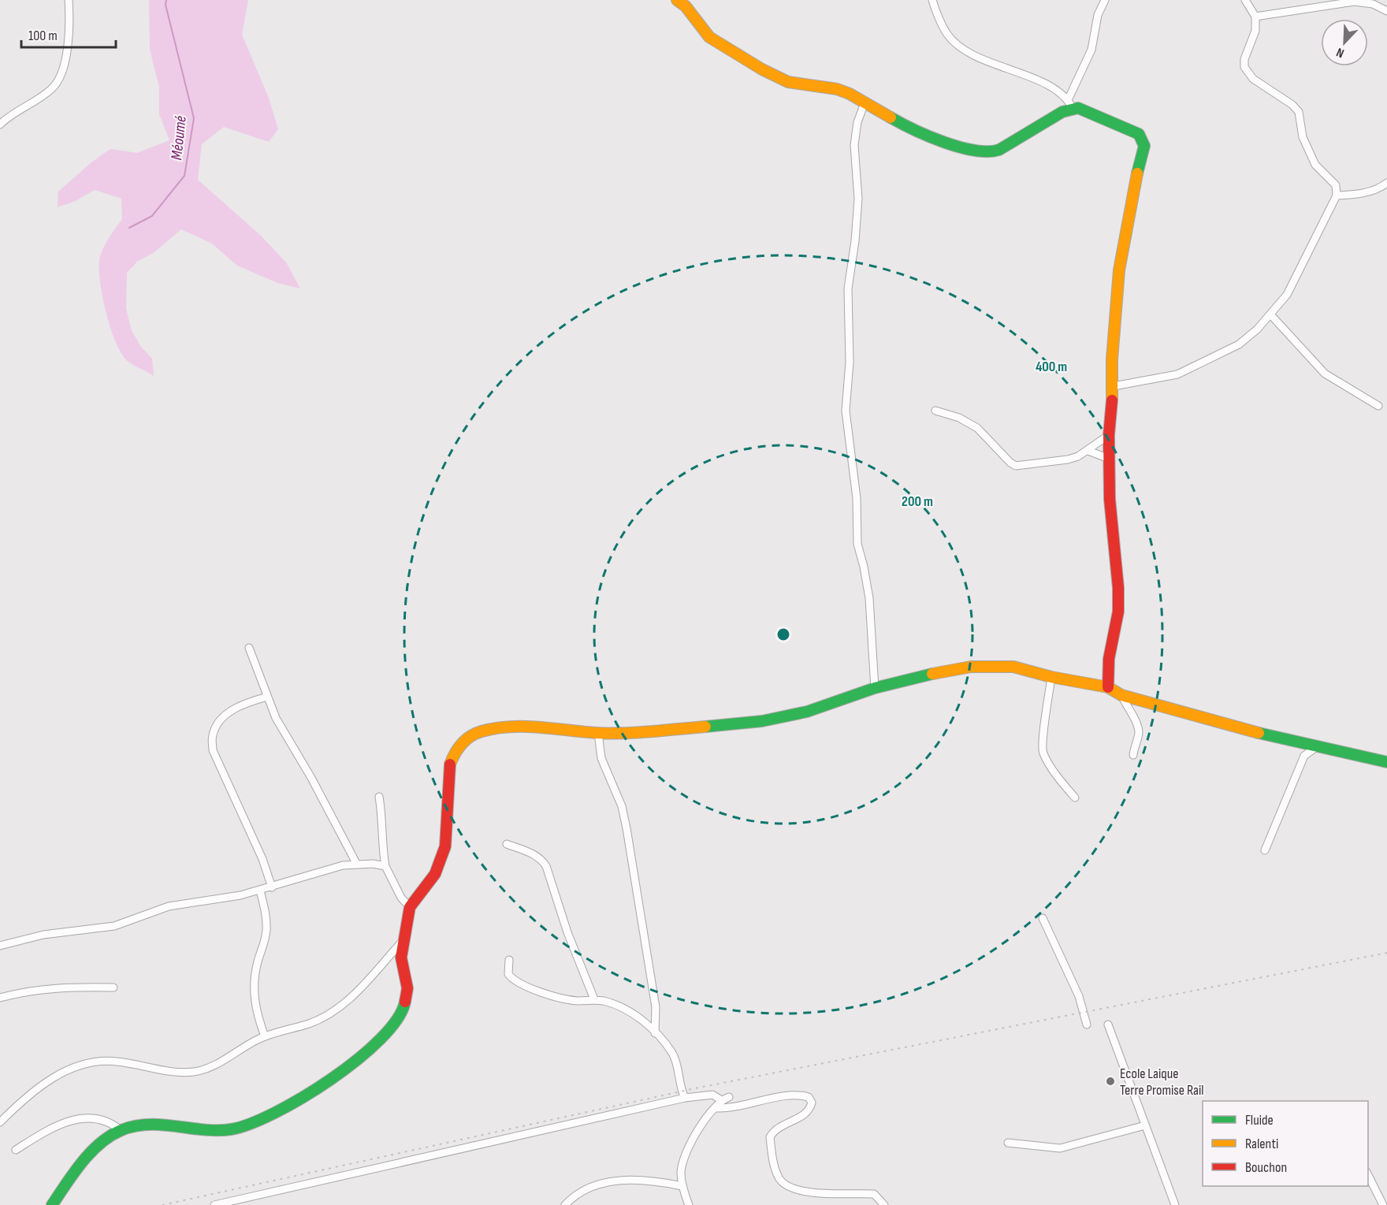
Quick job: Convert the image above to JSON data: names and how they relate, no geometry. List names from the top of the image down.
{
  "water": ["Méoumé"],
  "places": ["Ecole Laique Terre Promise Rail"],
  "legend": ["Fluide", "Ralenti", "Bouchon"],
  "scale_bar": "100 m",
  "north": "bottom left",
  "rings": ["400 m", "200 m"]
}
